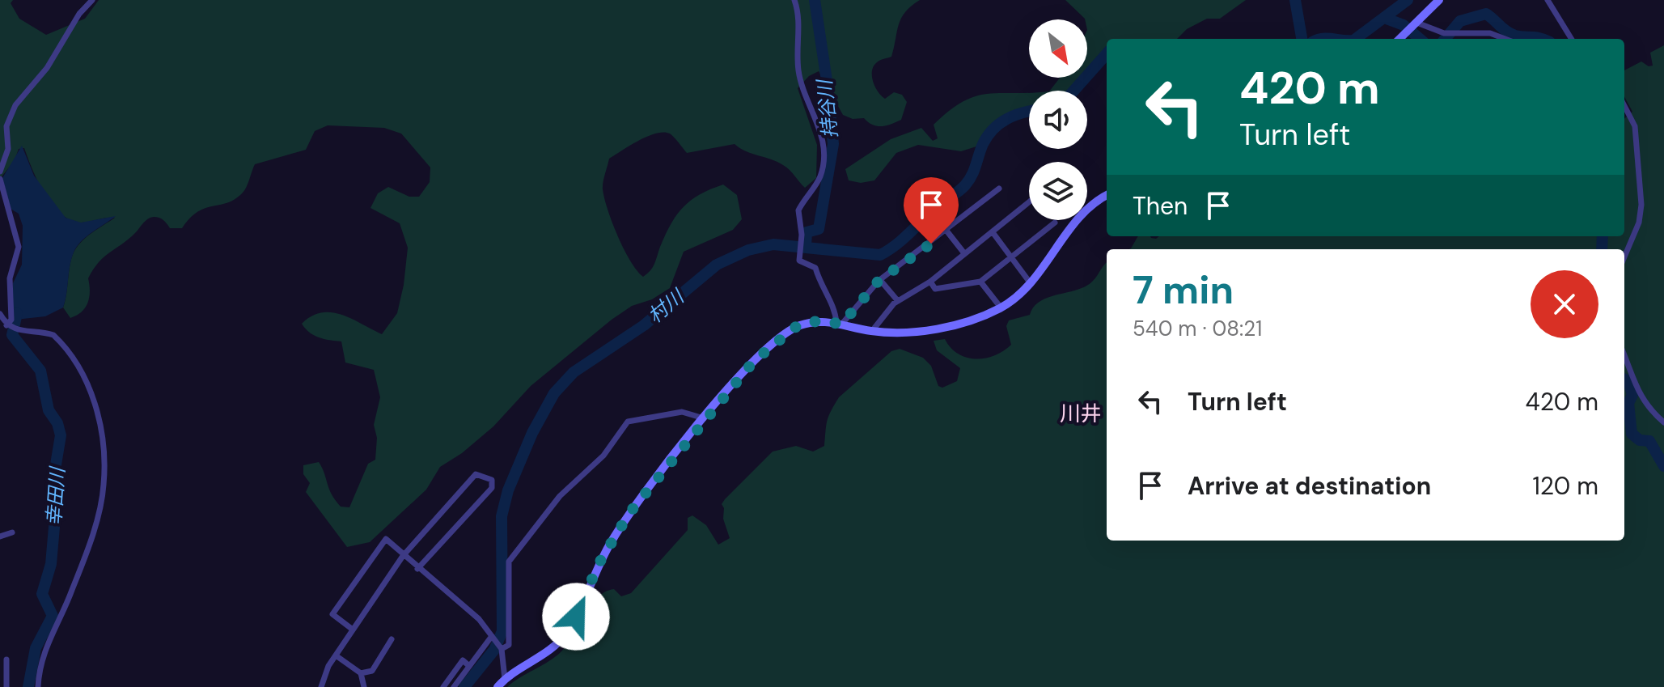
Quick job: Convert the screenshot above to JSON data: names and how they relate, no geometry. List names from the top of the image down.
{
  "districts": ["川井"],
  "water": ["持谷川", "村川", "幸田川"],
  "north": "bottom right",
  "page": {
    "turn": ["420 m", "Turn left"],
    "then": "Then",
    "heading": ["7 min", "540 m · 08:21"],
    "list": [
      {
        "name": "Turn left",
        "value": "420 m"
      },
      {
        "name": "Arrive at destination",
        "value": "120 m"
      }
    ]
  }
}
